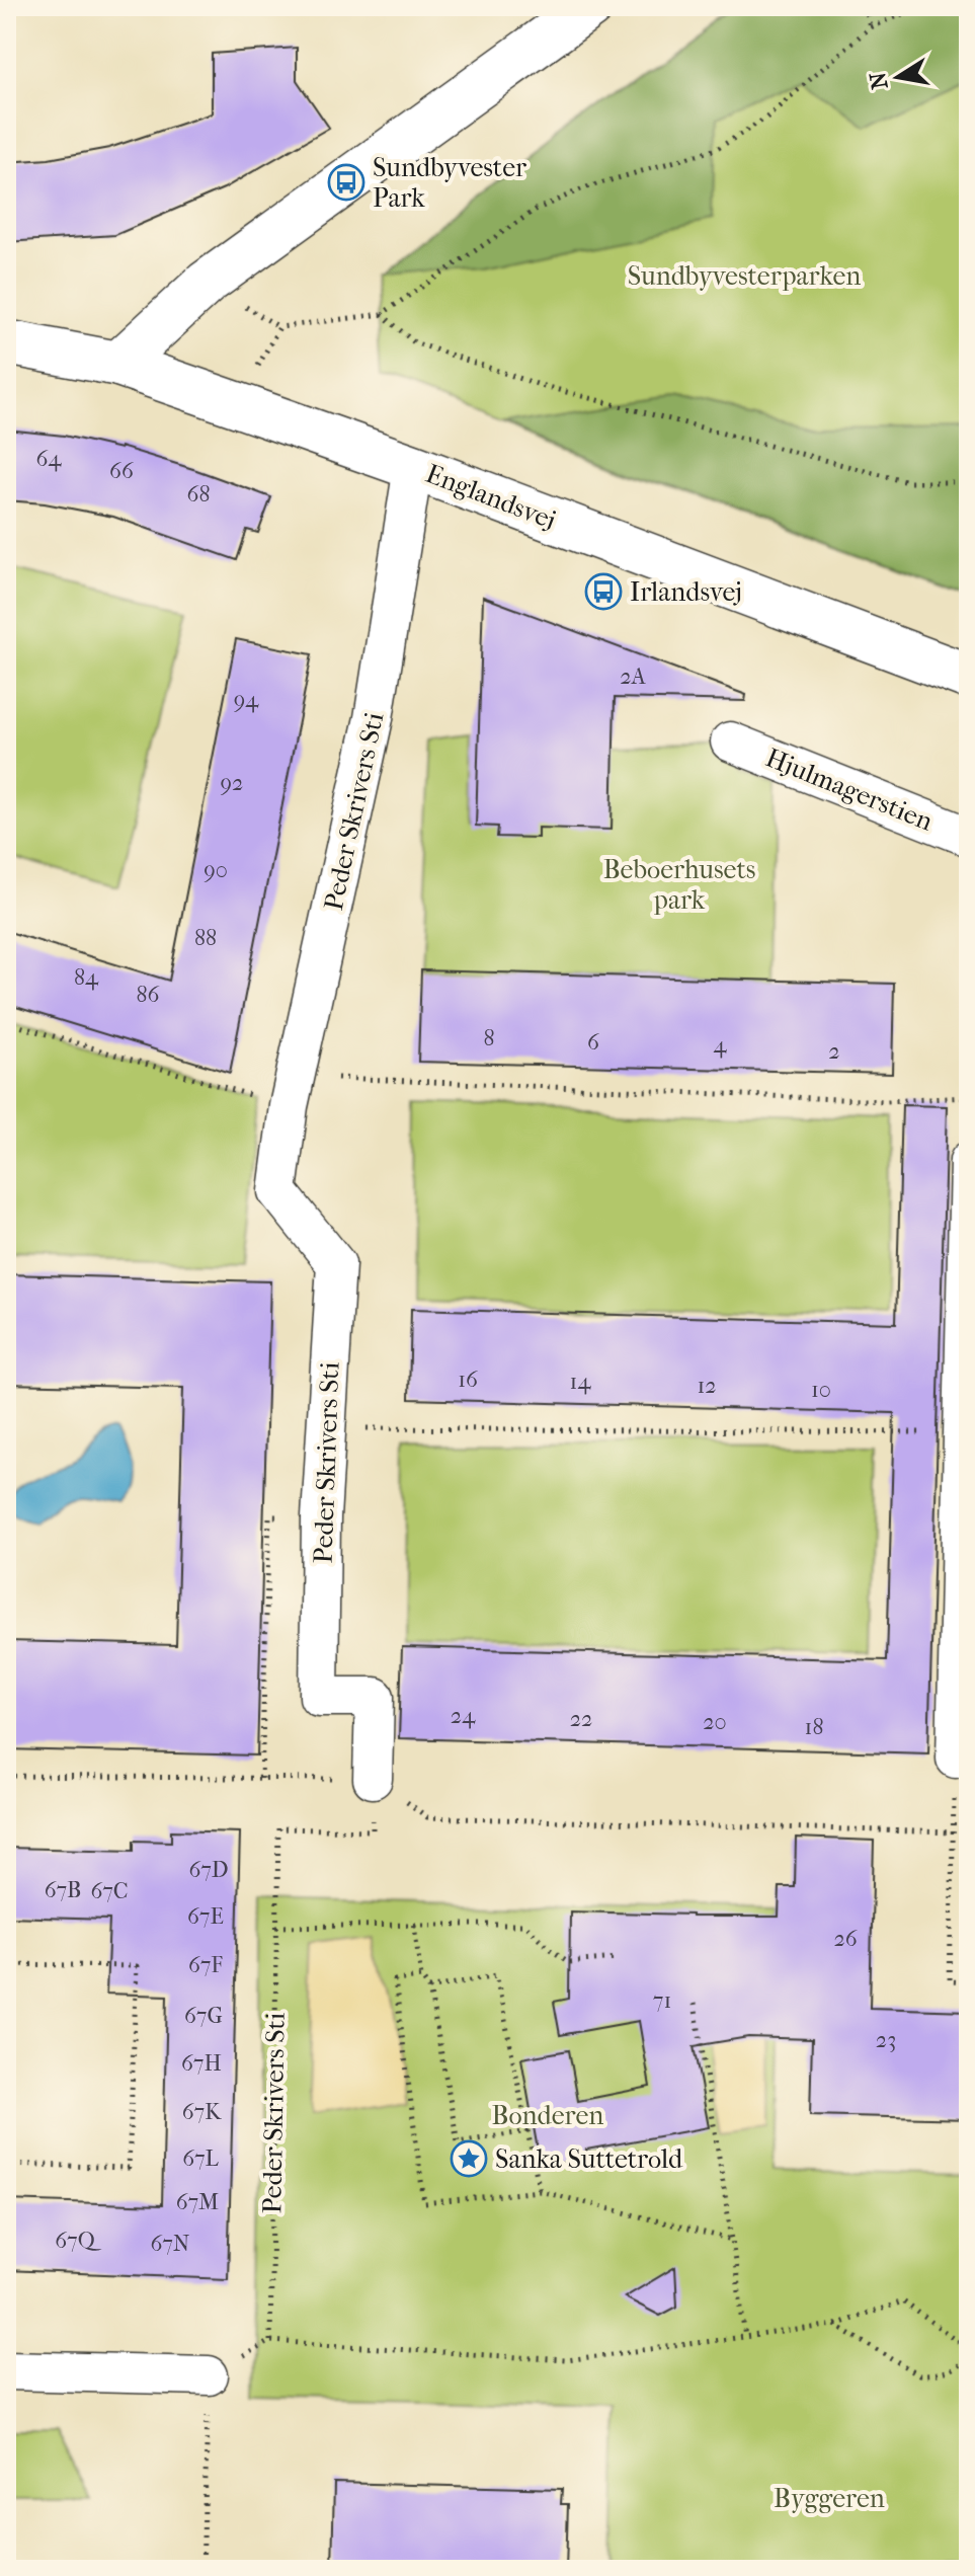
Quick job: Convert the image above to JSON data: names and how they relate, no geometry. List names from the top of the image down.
{
  "streets": {
    "street": ["Englandsvej", "Hjulmagerstien", "Peder Skrivers Sti"]
  },
  "crossings": [
    ["Englandsvej", "Peder Skrivers Sti"]
  ],
  "parks": [
    "Sundbyvesterparken",
    "Beboerhusets park",
    "Bonderen",
    "Byggeren"
  ],
  "places": {
    "bus stop": ["Sundbyvester Park", "Irlandsvej"],
    "place": ["Sanka Suttetrold"]
  },
  "house_numbers": [
    "64",
    "66",
    "68",
    "2A",
    "94",
    "92",
    "90",
    "88",
    "84",
    "86",
    "8",
    "6",
    "4",
    "2",
    "16",
    "14",
    "12",
    "10",
    "24",
    "22",
    "20",
    "18",
    "67D",
    "67B",
    "67C",
    "67E",
    "26",
    "67F",
    "71",
    "67G",
    "23",
    "67H",
    "67K",
    "67L",
    "67M",
    "67Q",
    "67N"
  ],
  "north": "left"
}
